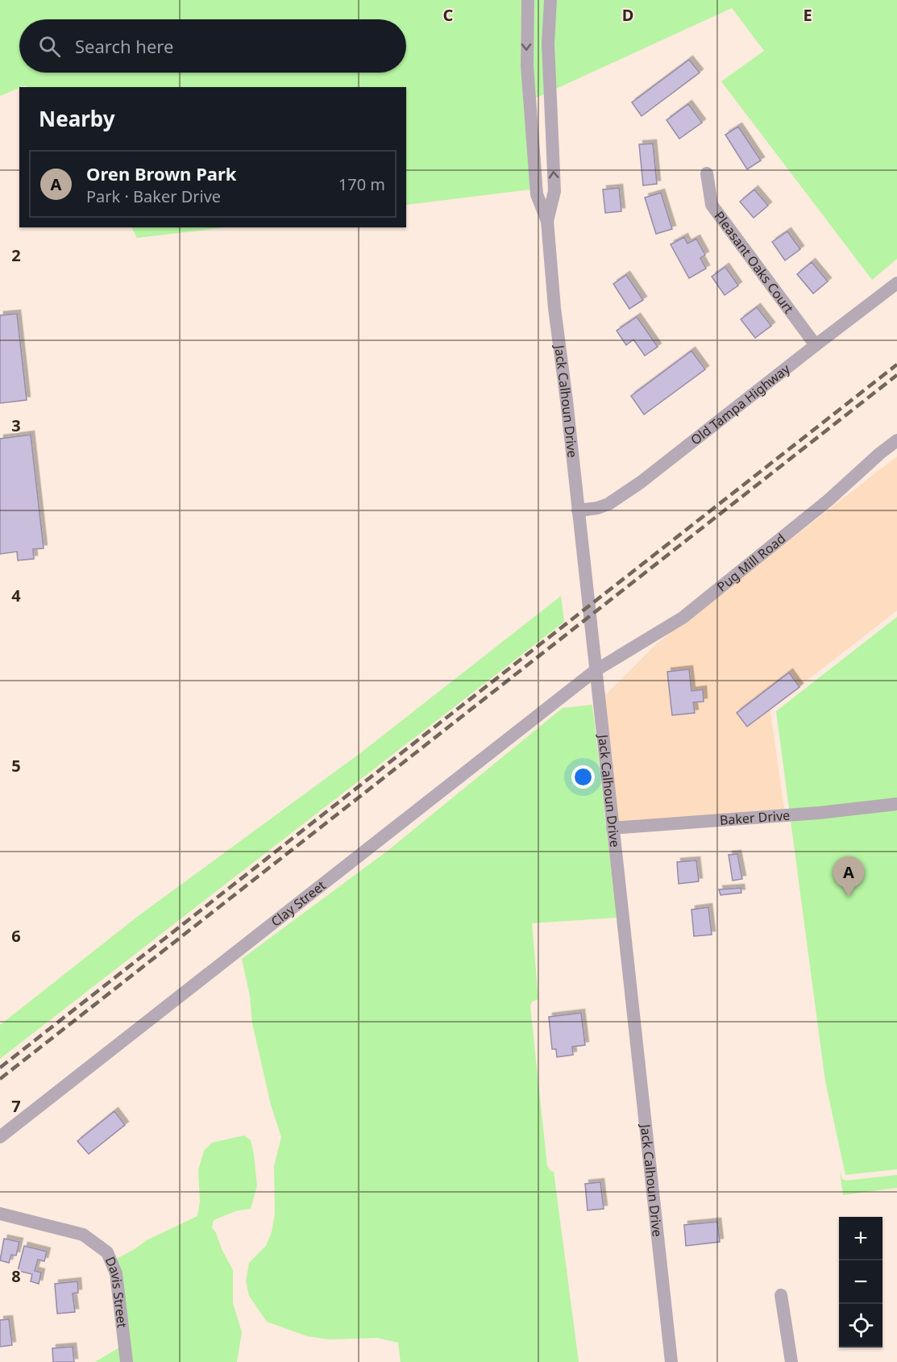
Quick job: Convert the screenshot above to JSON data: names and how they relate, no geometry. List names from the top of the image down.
{
  "streets": {
    "street": [
      "Pleasant Oaks Court",
      "Jack Calhoun Drive",
      "Old Tampa Highway",
      "Pug Mill Road",
      "Baker Drive",
      "Clay Street",
      "Davis Street"
    ]
  },
  "crossings": [
    ["Pleasant Oaks Court", "Old Tampa Highway"],
    ["Jack Calhoun Drive", "Old Tampa Highway"],
    ["Jack Calhoun Drive", "Pug Mill Road"],
    ["Jack Calhoun Drive", "Baker Drive"],
    ["Jack Calhoun Drive", "Clay Street"],
    ["Pug Mill Road", "Clay Street"]
  ],
  "page": {
    "search": "Search here",
    "heading": "Nearby",
    "list": [
      {
        "mark": "A",
        "name": "Oren Brown Park",
        "note": "Park · Baker Drive",
        "value": "170 m"
      }
    ],
    "pins": "A",
    "map_buttons": ["+", "−"]
  },
  "grid": {
    "columns": ["C", "D", "E"],
    "rows": [
      "2",
      "3",
      "4",
      "5",
      "6",
      "7",
      "8"
    ]
  }
}
